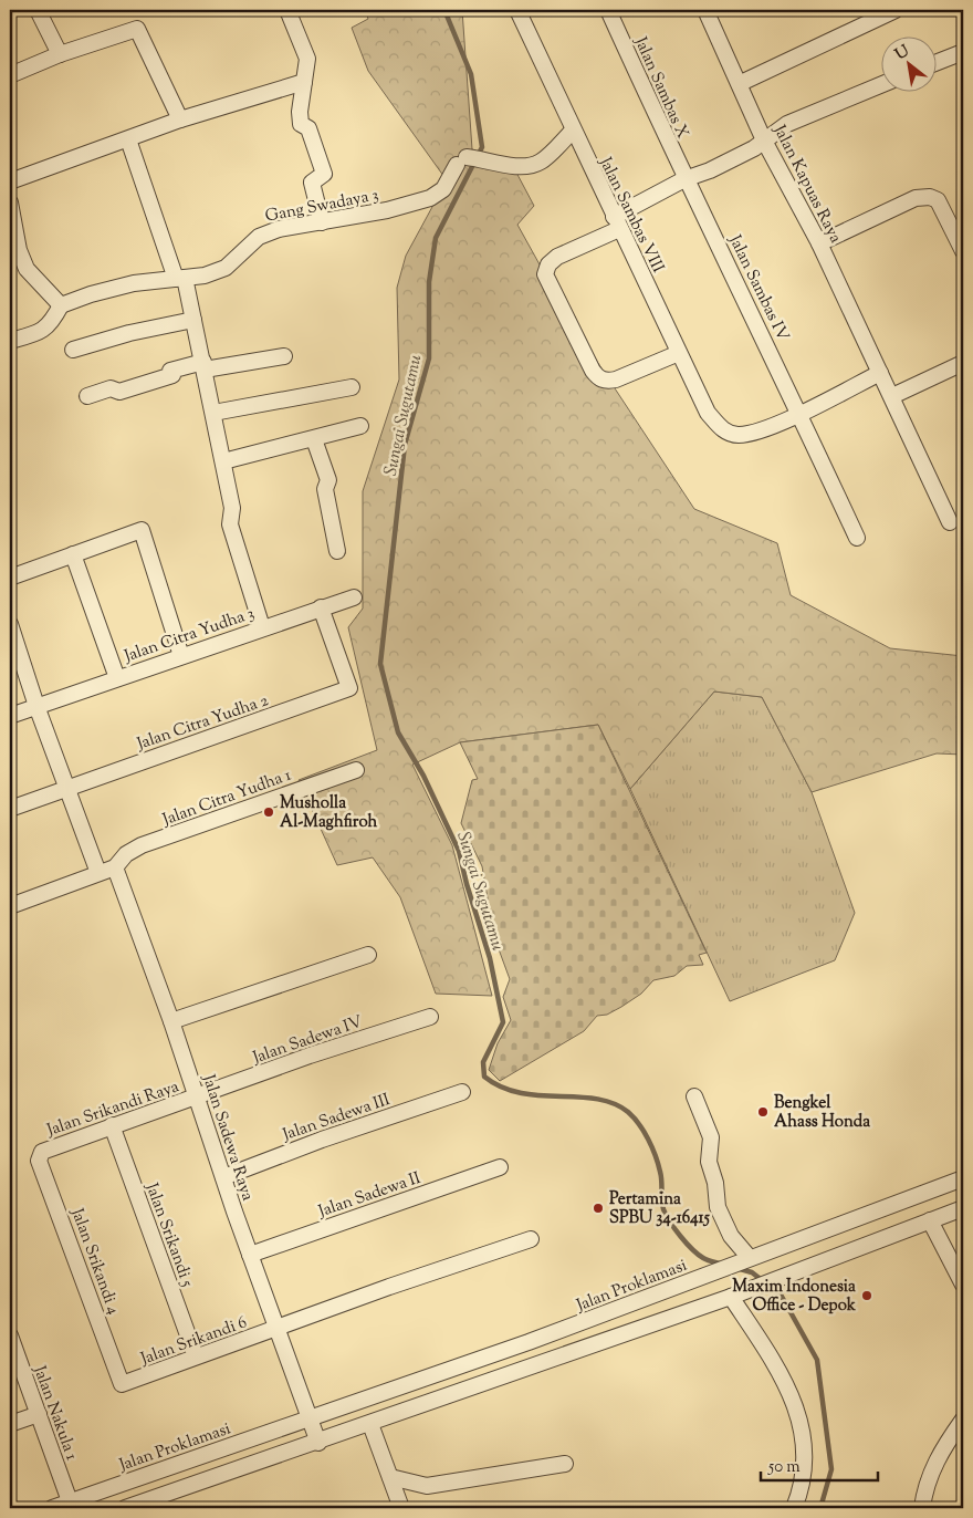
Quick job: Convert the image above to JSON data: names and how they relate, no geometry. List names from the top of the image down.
{
  "streets": {
    "street": [
      "Jalan Sambas X",
      "Jalan Kapuas Raya",
      "Gang Swadaya 3",
      "Jalan Sambas VIII",
      "Jalan Sambas IV",
      "Jalan Citra Yudha 3",
      "Jalan Citra Yudha 2",
      "Jalan Citra Yudha 1",
      "Jalan Sadewa IV",
      "Jalan Srikandi Raya",
      "Jalan Sadewa III",
      "Jalan Sadewa Raya",
      "Jalan Sadewa II",
      "Jalan Srikandi 5",
      "Jalan Srikandi 4",
      "Jalan Proklamasi",
      "Jalan Srikandi 6",
      "Jalan Nakula 1"
    ]
  },
  "crossings": [
    ["Jalan Sambas X", "Jalan Sambas IV"],
    ["Gang Swadaya 3", "Jalan Sambas VIII"],
    ["Jalan Sambas VIII", "Jalan Sambas IV"],
    ["Jalan Citra Yudha 3", "Jalan Citra Yudha 2"],
    ["Jalan Citra Yudha 1", "Jalan Sadewa Raya"],
    ["Jalan Sadewa IV", "Jalan Srikandi Raya"],
    ["Jalan Sadewa IV", "Jalan Sadewa Raya"],
    ["Jalan Srikandi Raya", "Jalan Sadewa Raya"],
    ["Jalan Srikandi Raya", "Jalan Srikandi 5"],
    ["Jalan Srikandi Raya", "Jalan Srikandi 4"],
    ["Jalan Sadewa III", "Jalan Sadewa Raya"],
    ["Jalan Sadewa Raya", "Jalan Sadewa II"],
    ["Jalan Sadewa Raya", "Jalan Proklamasi"],
    ["Jalan Sadewa Raya", "Jalan Srikandi 6"],
    ["Jalan Srikandi 5", "Jalan Srikandi 6"],
    ["Jalan Srikandi 4", "Jalan Srikandi 6"],
    ["Jalan Proklamasi", "Jalan Nakula 1"]
  ],
  "water": ["Sungai Sugutamu"],
  "places": [
    "Musholla Al-Maghfiroh",
    "Bengkel Ahass Honda",
    "Pertamina SPBU 34-16415",
    "Maxim Indonesia Office - Depok"
  ],
  "scale_bar": "50 m",
  "north": "top left"
}
